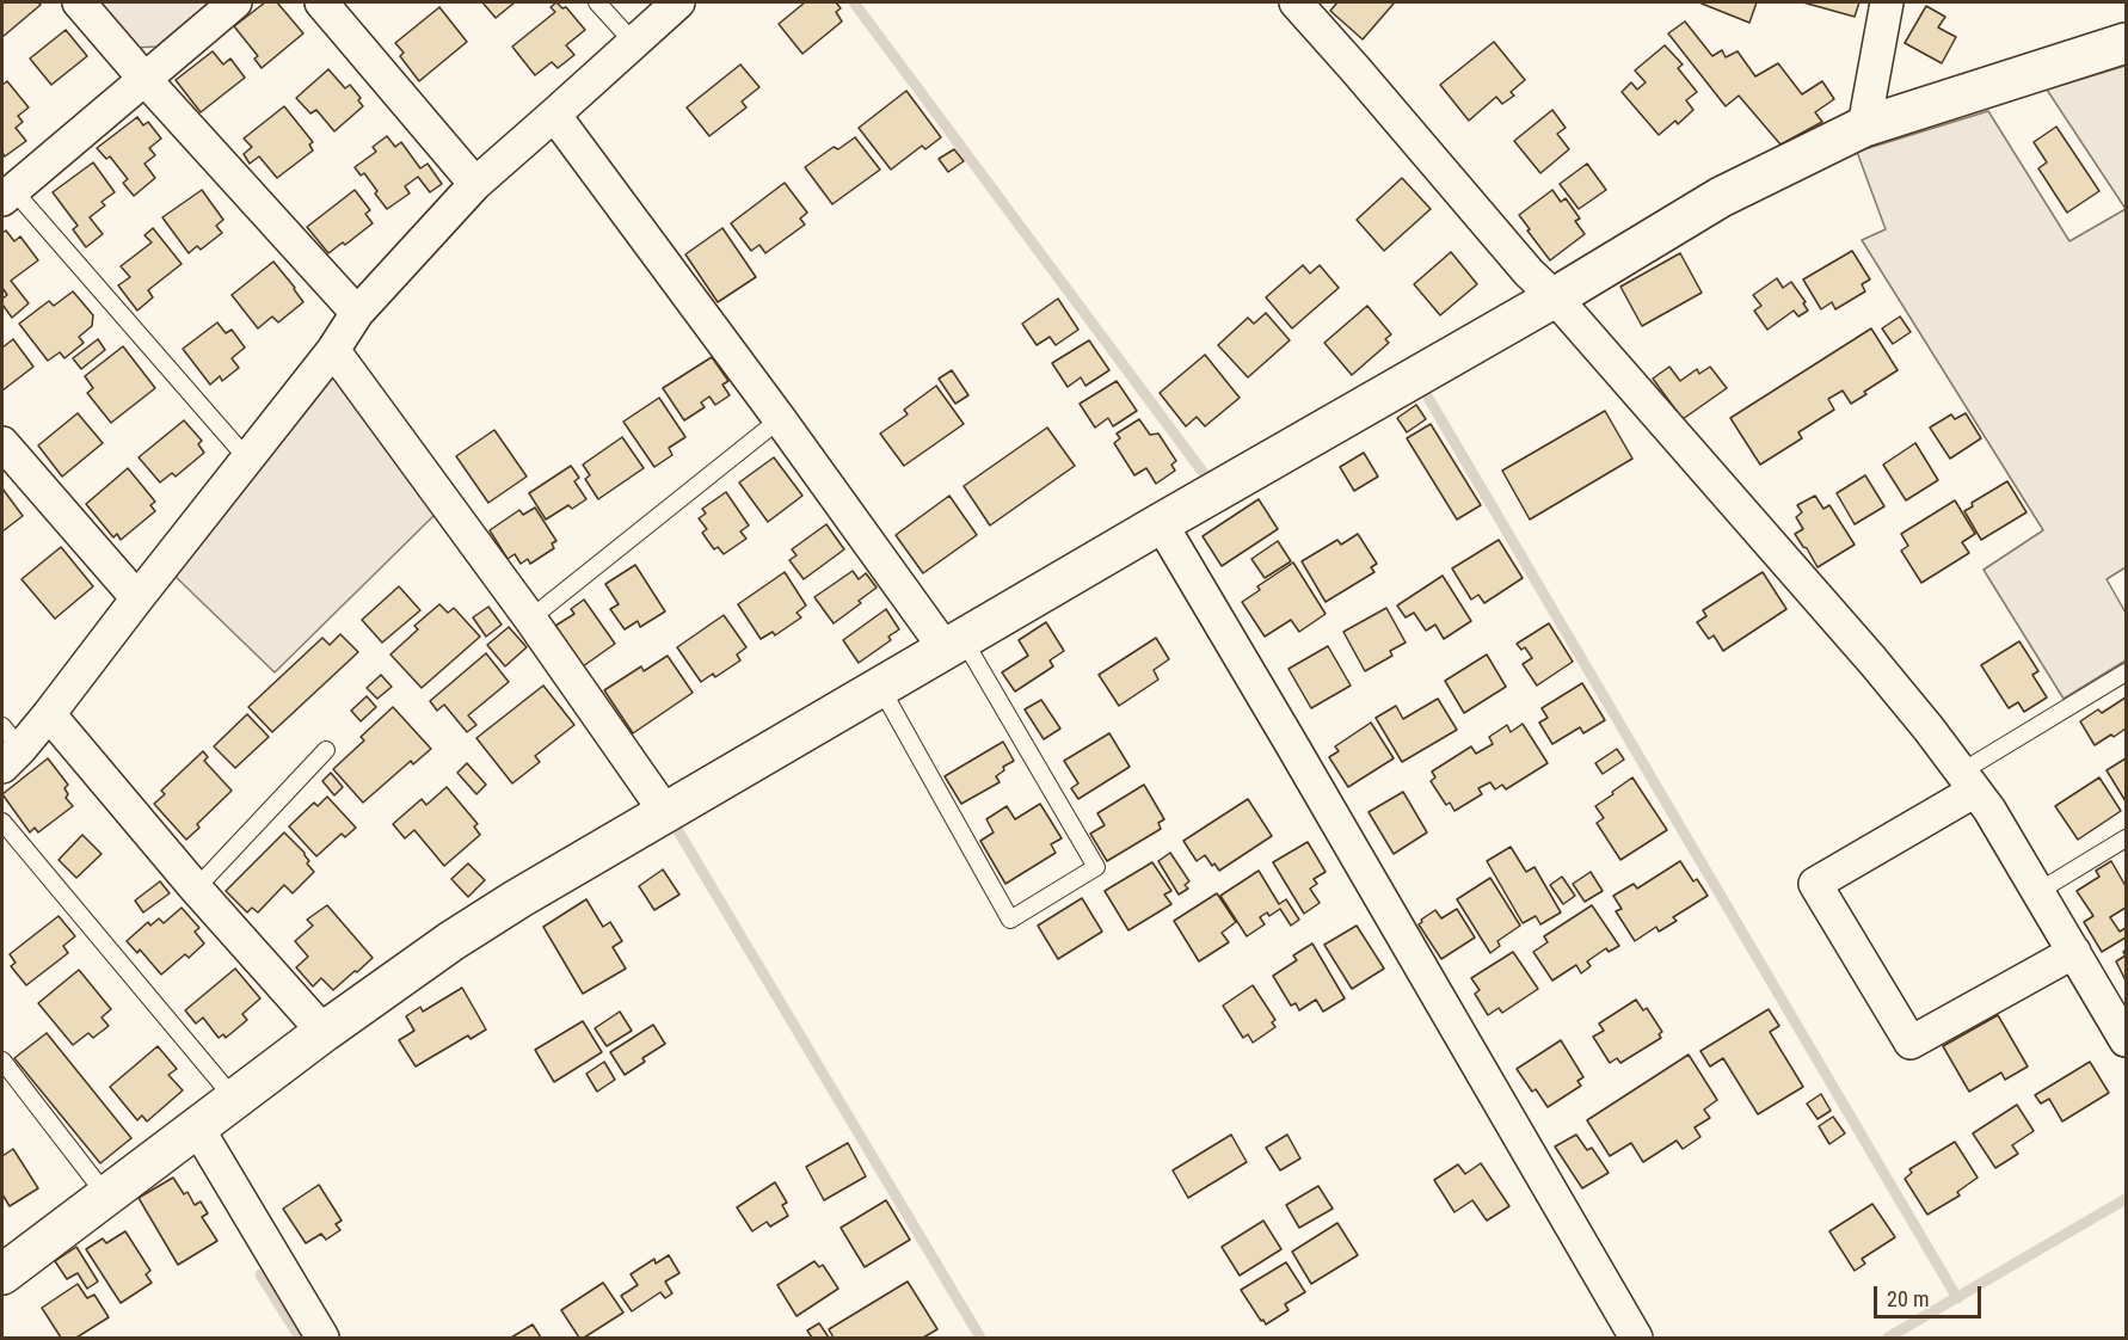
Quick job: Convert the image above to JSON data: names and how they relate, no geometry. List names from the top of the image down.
{
  "scale_bar": "20 m"
}
